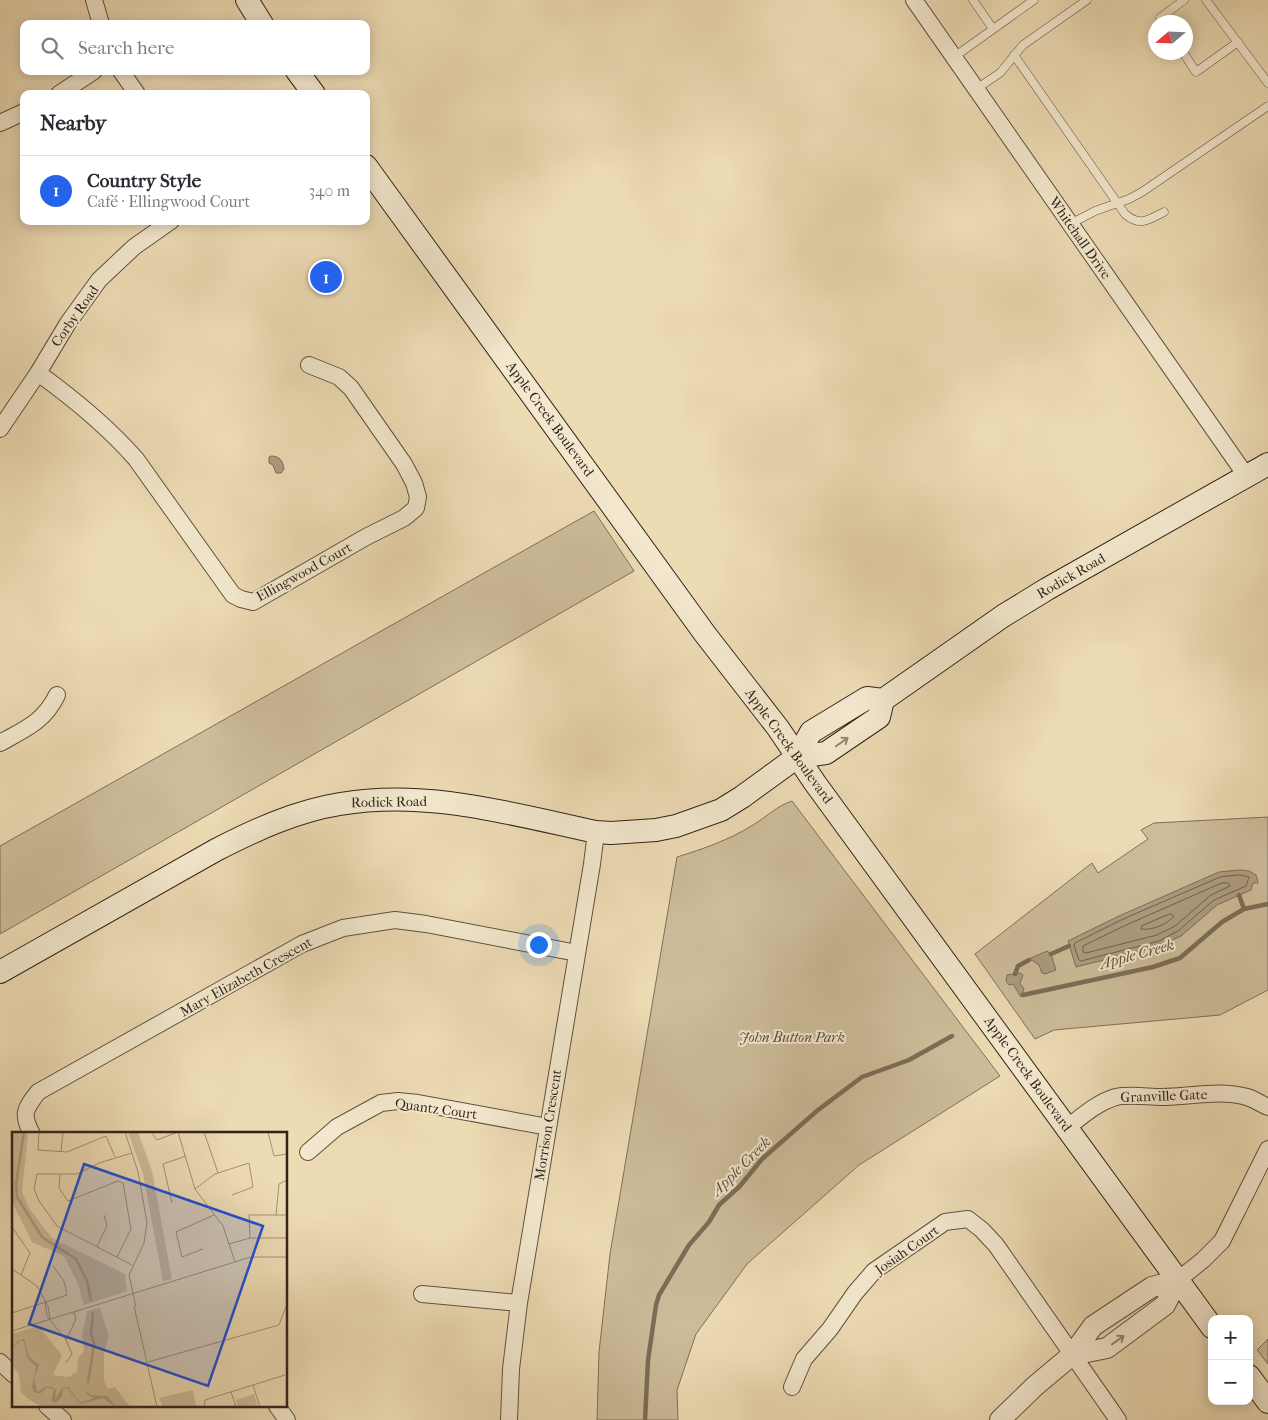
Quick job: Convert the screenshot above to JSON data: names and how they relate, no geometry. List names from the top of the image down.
{
  "streets": {
    "main road": ["Apple Creek Boulevard", "Rodick Road"],
    "street": [
      "Whitehall Drive",
      "Corby Road",
      "Ellingwood Court",
      "Mary Elizabeth Crescent",
      "Granville Gate",
      "Quantz Court",
      "Morrison Crescent",
      "Josiah Court"
    ]
  },
  "crossings": [
    ["Whitehall Drive", "Rodick Road"],
    ["Corby Road", "Ellingwood Court"],
    ["Apple Creek Boulevard", "Rodick Road"],
    ["Apple Creek Boulevard", "Granville Gate"],
    ["Rodick Road", "Morrison Crescent"],
    ["Mary Elizabeth Crescent", "Morrison Crescent"],
    ["Quantz Court", "Morrison Crescent"]
  ],
  "water": ["Apple Creek"],
  "parks": ["John Button Park"],
  "north": "left",
  "page": {
    "search": "Search here",
    "heading": "Nearby",
    "list": [
      {
        "mark": "1",
        "name": "Country Style",
        "note": "Café · Ellingwood Court",
        "value": "340 m"
      }
    ],
    "pins": "1",
    "map_buttons": ["+", "−"]
  }
}
